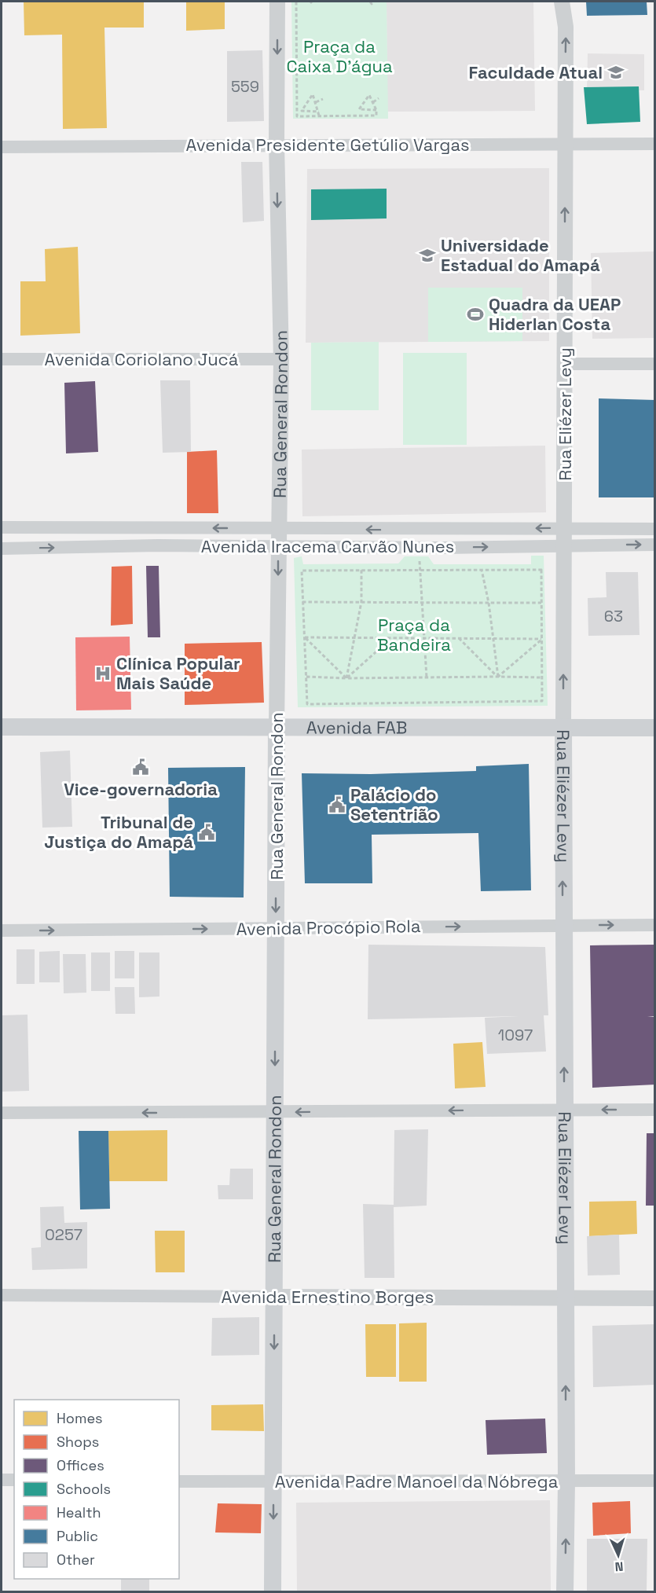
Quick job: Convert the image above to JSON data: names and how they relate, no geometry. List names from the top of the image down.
{
  "streets": {
    "main road": ["Rua General Rondon", "Rua Eliézer Levy", "Avenida FAB"],
    "street": [
      "Avenida Presidente Getúlio Vargas",
      "Avenida Coriolano Jucá",
      "Avenida Iracema Carvão Nunes",
      "Avenida Procópio Rola",
      "Avenida Ernestino Borges",
      "Avenida Padre Manoel da Nóbrega"
    ]
  },
  "crossings": [
    ["Avenida Presidente Getúlio Vargas", "Rua General Rondon"],
    ["Avenida Presidente Getúlio Vargas", "Rua Eliézer Levy"],
    ["Avenida Coriolano Jucá", "Rua General Rondon"],
    ["Rua General Rondon", "Avenida Iracema Carvão Nunes"],
    ["Rua General Rondon", "Avenida FAB"],
    ["Rua General Rondon", "Avenida Procópio Rola"],
    ["Rua General Rondon", "Avenida Ernestino Borges"],
    ["Rua General Rondon", "Avenida Padre Manoel da Nóbrega"],
    ["Rua Eliézer Levy", "Avenida Iracema Carvão Nunes"],
    ["Rua Eliézer Levy", "Avenida FAB"],
    ["Rua Eliézer Levy", "Avenida Procópio Rola"],
    ["Rua Eliézer Levy", "Avenida Ernestino Borges"],
    ["Rua Eliézer Levy", "Avenida Padre Manoel da Nóbrega"]
  ],
  "one_way": ["Rua General Rondon", "Rua Eliézer Levy", "Avenida Procópio Rola"],
  "parks": ["Praça da Caixa D'água", "Praça da Bandeira"],
  "places": {
    "school or university": ["Faculdade Atual", "Universidade Estadual do Amapá"],
    "sports": ["Quadra da UEAP Hiderlan Costa"],
    "hospital": ["Clínica Popular Mais Saúde"],
    "public building": ["Vice-governadoria", "Palácio do Setentrião", "Tribunal de Justiça do Amapá"]
  },
  "house_numbers": [
    "559",
    "63",
    "1097",
    "0257"
  ],
  "legend": [
    "Homes",
    "Shops",
    "Offices",
    "Schools",
    "Health",
    "Public",
    "Other"
  ],
  "north": "bottom"
}
